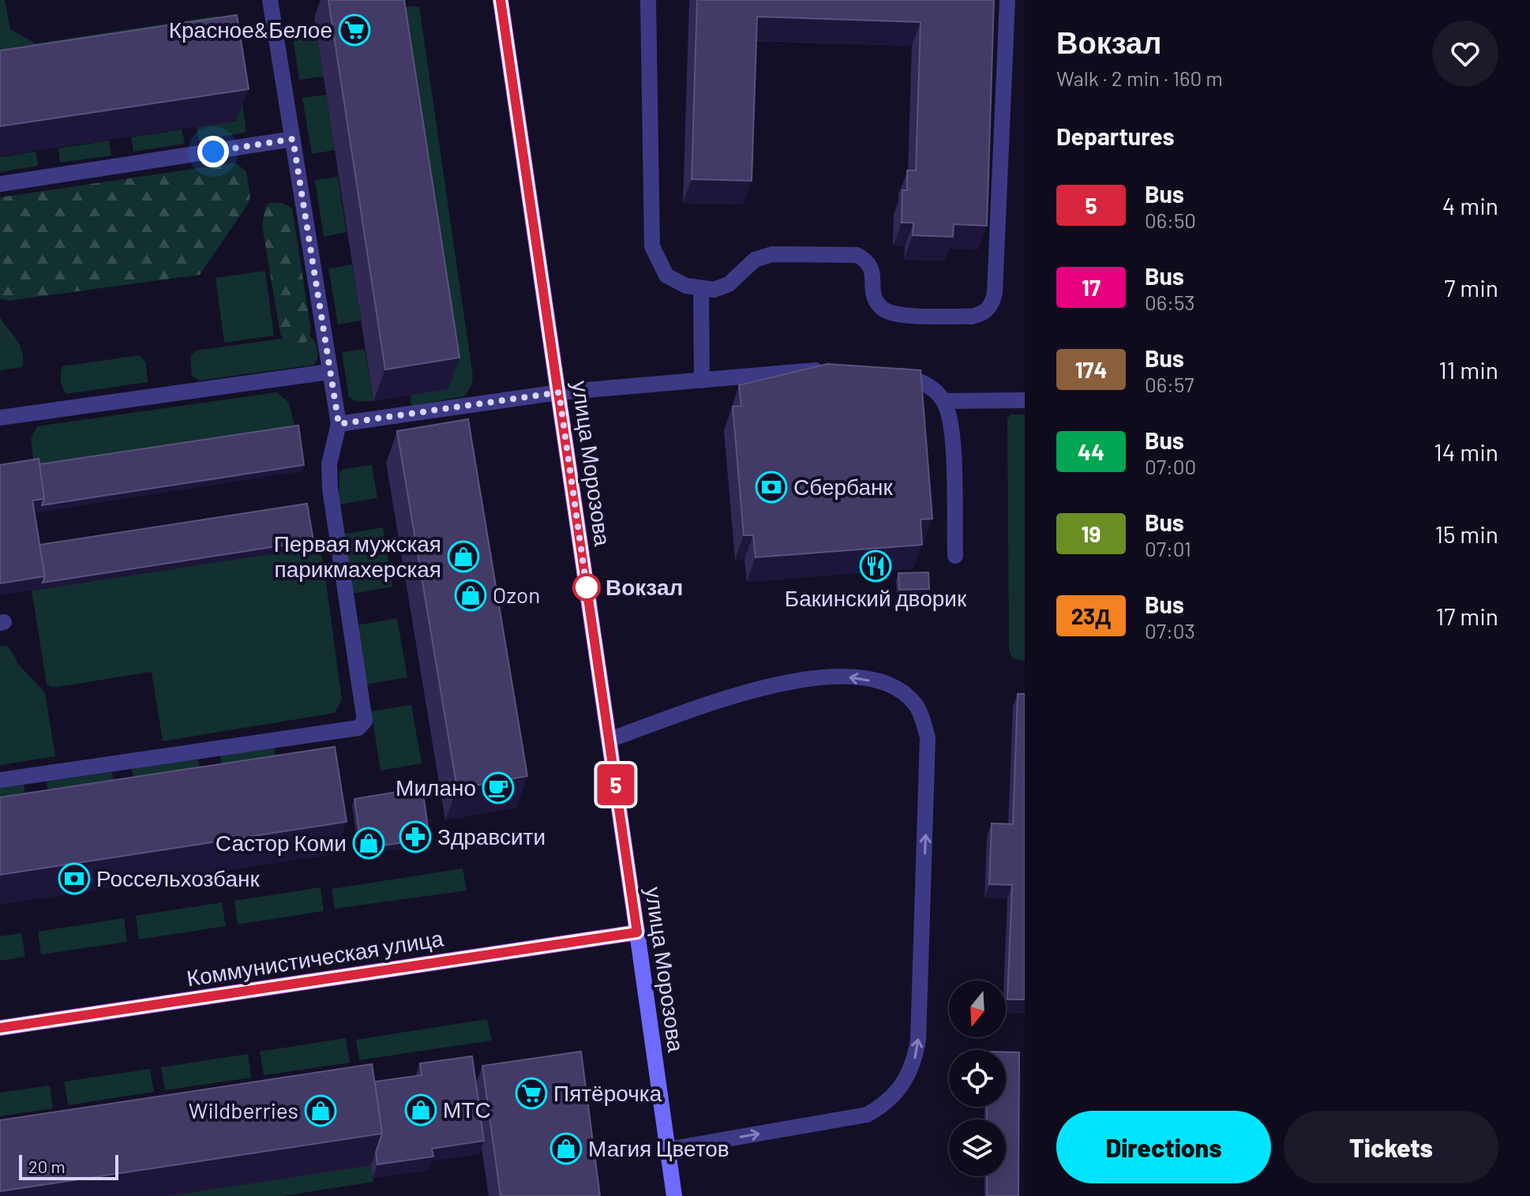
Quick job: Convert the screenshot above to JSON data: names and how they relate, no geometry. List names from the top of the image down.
{
  "streets": {
    "main road": ["улица Морозова", "Коммунистическая улица"]
  },
  "crossings": [
    ["улица Морозова", "Коммунистическая улица"]
  ],
  "places": {
    "supermarket": ["Красное&Белое", "Пятёрочка"],
    "bank": ["Сбербанк", "Россельхозбанк"],
    "shop": [
      "Первая мужская парикмахерская",
      "Ozon",
      "Састор Коми",
      "МТС",
      "Wildberries",
      "Магия Цветов"
    ],
    "restaurant": ["Бакинский дворик"],
    "other": ["Вокзал"],
    "cafe": ["Милано"],
    "pharmacy": ["Здравсити"]
  },
  "lines": ["bus line 5"],
  "scale_bar": "20 m",
  "north": "bottom",
  "page": {
    "on_map": "5",
    "heading": [
      ["Вокзал", "Walk · 2 min · 160 m"],
      "Departures"
    ],
    "list": [
      {
        "mark": "5",
        "name": "Bus",
        "note": "06:50",
        "value": "4 min"
      },
      {
        "mark": "17",
        "name": "Bus",
        "note": "06:53",
        "value": "7 min"
      },
      {
        "mark": "174",
        "name": "Bus",
        "note": "06:57",
        "value": "11 min"
      },
      {
        "mark": "44",
        "name": "Bus",
        "note": "07:00",
        "value": "14 min"
      },
      {
        "mark": "19",
        "name": "Bus",
        "note": "07:01",
        "value": "15 min"
      },
      {
        "mark": "23Д",
        "name": "Bus",
        "note": "07:03",
        "value": "17 min"
      }
    ],
    "buttons": ["Directions", "Tickets"],
    "scale": "20 m"
  }
}
